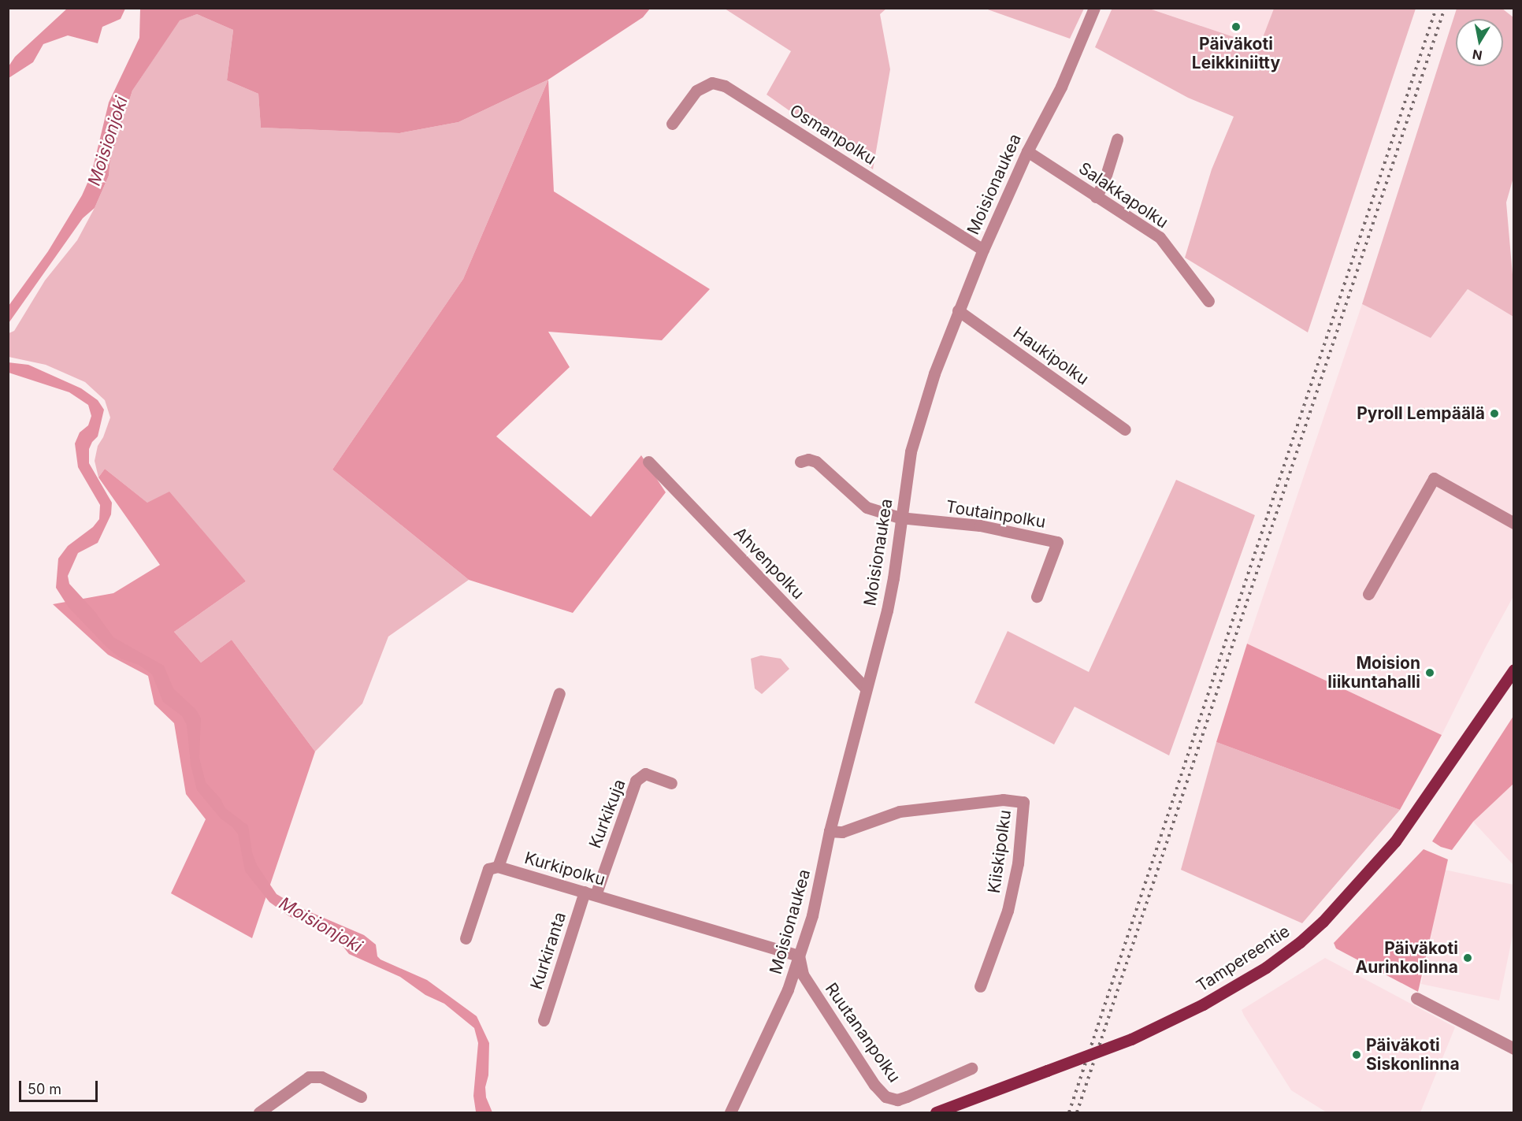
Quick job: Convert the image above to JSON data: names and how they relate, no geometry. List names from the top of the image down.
{
  "streets": {
    "main road": ["Tampereentie"],
    "street": [
      "Osmanpolku",
      "Moisionaukea",
      "Salakkapolku",
      "Haukipolku",
      "Toutainpolku",
      "Ahvenpolku",
      "Kurkikuja",
      "Kiiskipolku",
      "Kurkipolku",
      "Kurkiranta",
      "Ruutananpolku"
    ]
  },
  "crossings": [
    ["Osmanpolku", "Moisionaukea"],
    ["Moisionaukea", "Salakkapolku"],
    ["Moisionaukea", "Haukipolku"],
    ["Moisionaukea", "Toutainpolku"],
    ["Moisionaukea", "Ahvenpolku"],
    ["Moisionaukea", "Kiiskipolku"],
    ["Moisionaukea", "Kurkipolku"],
    ["Moisionaukea", "Ruutananpolku"],
    ["Kurkikuja", "Kurkipolku"],
    ["Kurkikuja", "Kurkiranta"],
    ["Kurkipolku", "Kurkiranta"],
    ["Kurkipolku", "Ruutananpolku"]
  ],
  "water": ["Moisionjoki"],
  "places": [
    "Päiväkoti Leikkiniitty",
    "Pyroll Lempäälä",
    "Moision liikuntahalli",
    "Päiväkoti Aurinkolinna",
    "Päiväkoti Siskonlinna"
  ],
  "scale_bar": "50 m",
  "north": "bottom"
}
